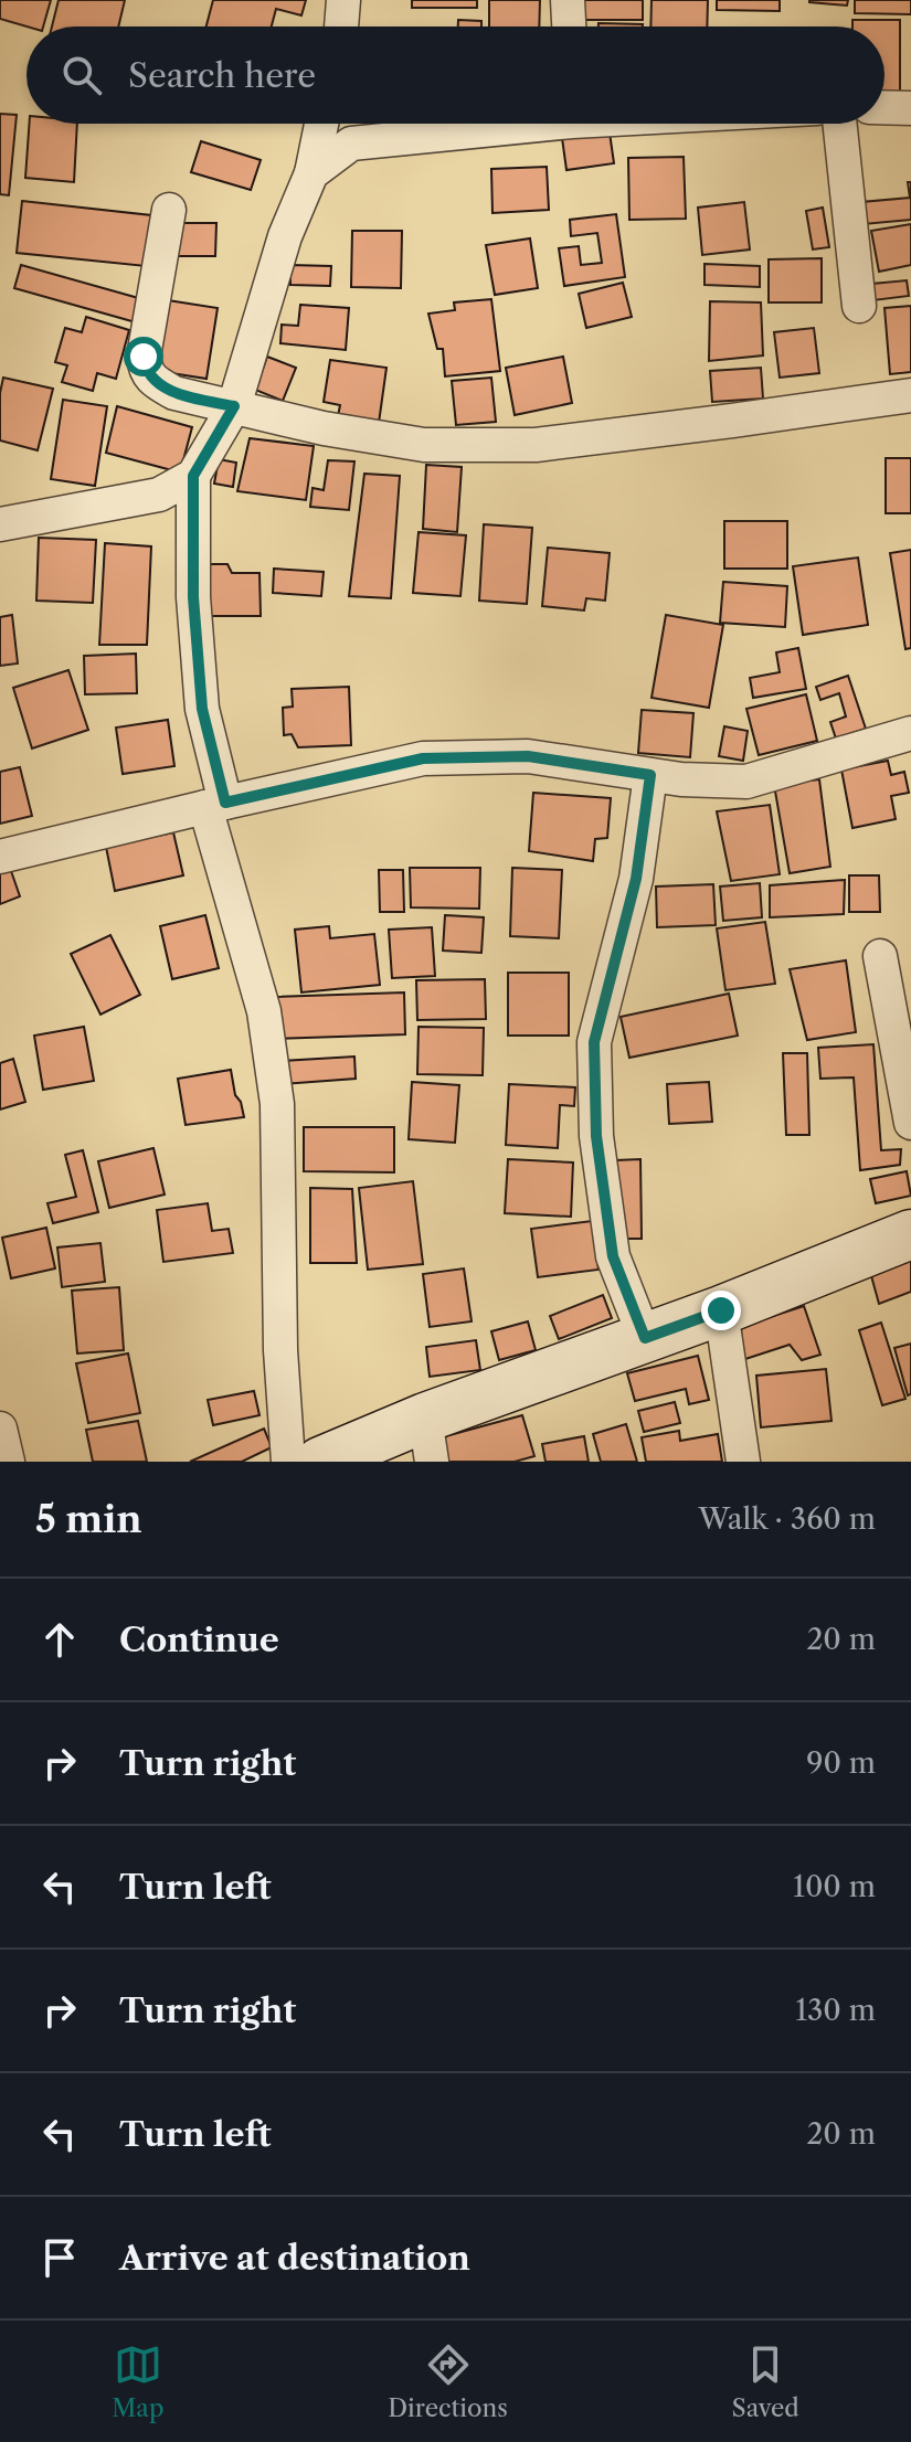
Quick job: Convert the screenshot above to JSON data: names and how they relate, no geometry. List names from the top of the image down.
{
  "page": {
    "search": "Search here",
    "heading": ["5 min", "Walk · 360 m"],
    "list": [
      ["Continue", "20 m"],
      ["Turn right", "90 m"],
      ["Turn left", "100 m"],
      ["Turn right", "130 m"],
      ["Turn left", "20 m"],
      "Arrive at destination"
    ],
    "nav": ["Map", "Directions", "Saved"]
  }
}
